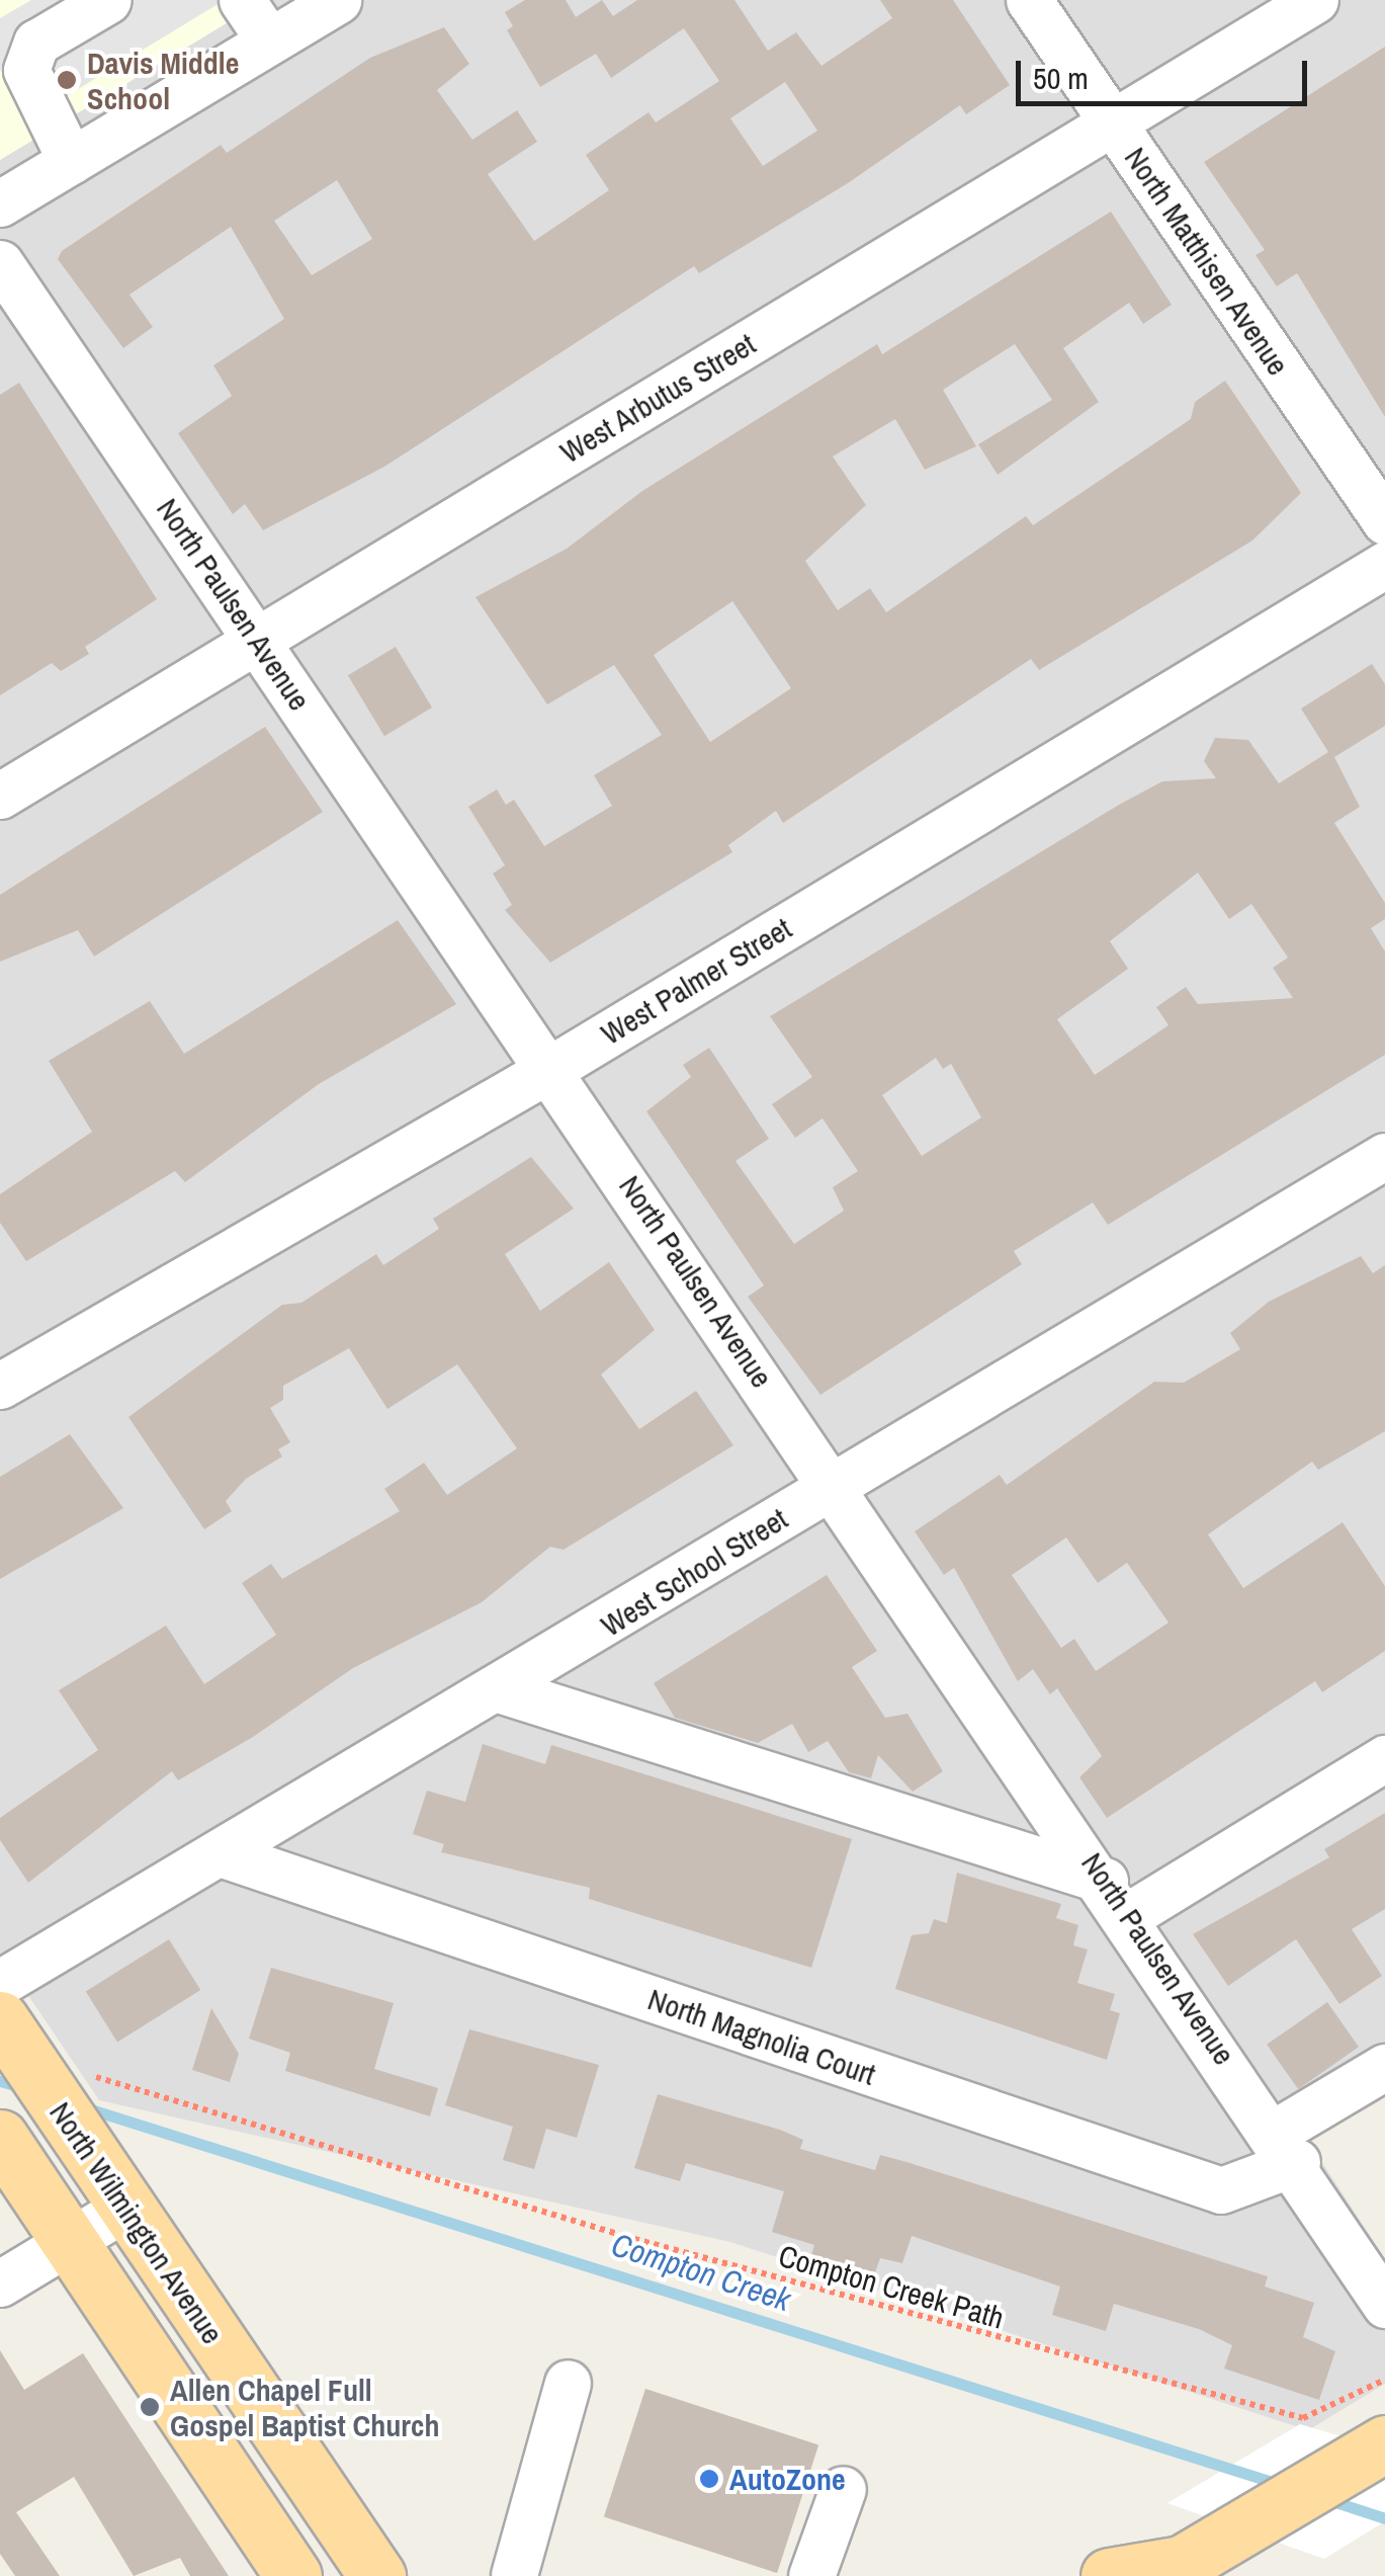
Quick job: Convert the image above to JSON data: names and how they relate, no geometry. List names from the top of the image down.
{
  "streets": {
    "main road": ["North Wilmington Avenue"],
    "street": [
      "North Matthisen Avenue",
      "West Arbutus Street",
      "North Paulsen Avenue",
      "West Palmer Street",
      "West School Street",
      "North Magnolia Court"
    ],
    "path": ["Compton Creek Path"]
  },
  "crossings": [
    ["North Matthisen Avenue", "West Arbutus Street"],
    ["West Arbutus Street", "North Paulsen Avenue"],
    ["North Paulsen Avenue", "West Palmer Street"],
    ["North Paulsen Avenue", "West School Street"],
    ["North Paulsen Avenue", "North Magnolia Court"],
    ["West School Street", "North Magnolia Court"]
  ],
  "water": ["Compton Creek"],
  "places": ["Davis Middle School", "Allen Chapel Full Gospel Baptist Church", "AutoZone"],
  "scale_bar": "50 m"
}
